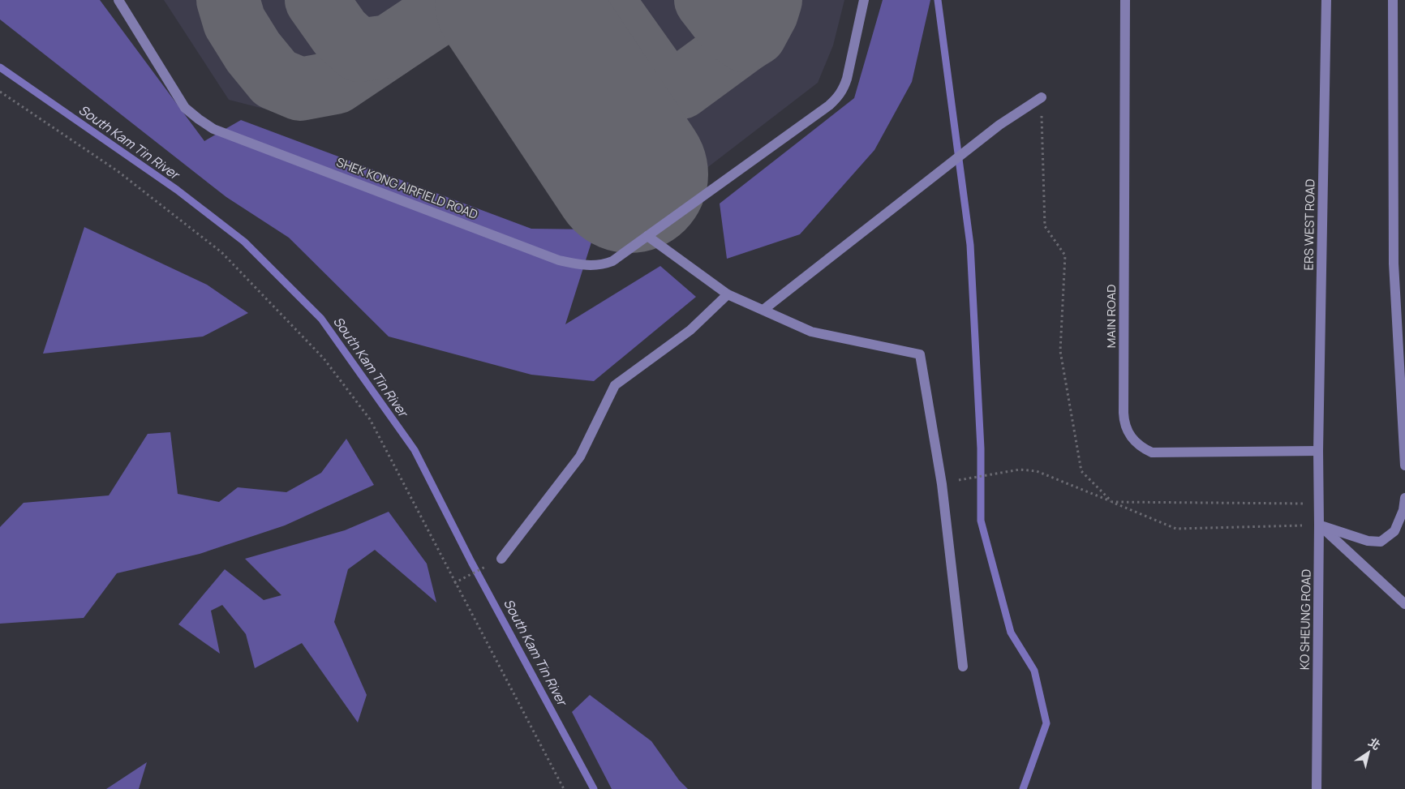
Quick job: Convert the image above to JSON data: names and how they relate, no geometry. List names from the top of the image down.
{
  "streets": {
    "street": [
      "SHEK KONG AIRFIELD ROAD",
      "ERS WEST ROAD",
      "MAIN ROAD",
      "KO SHEUNG ROAD"
    ]
  },
  "crossings": [
    ["ERS WEST ROAD", "MAIN ROAD"],
    ["ERS WEST ROAD", "KO SHEUNG ROAD"],
    ["MAIN ROAD", "KO SHEUNG ROAD"]
  ],
  "water": ["South Kam Tin River"],
  "north": "top right"
}
